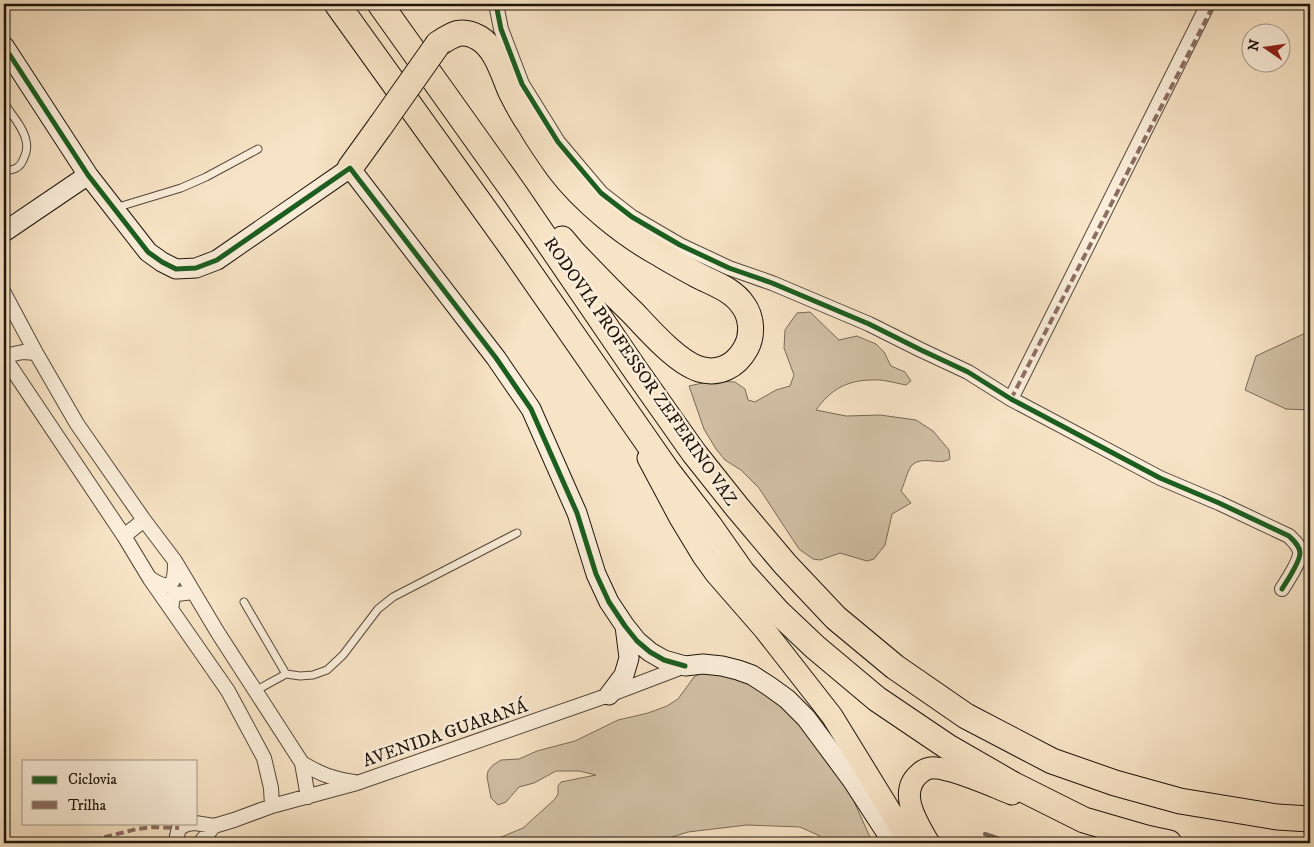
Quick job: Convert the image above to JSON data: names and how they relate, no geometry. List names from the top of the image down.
{
  "streets": {
    "highway": ["RODOVIA PROFESSOR ZEFERINO VAZ"],
    "street": ["AVENIDA GUARANÁ"]
  },
  "legend": ["Ciclovia", "Trilha"],
  "north": "left"
}
